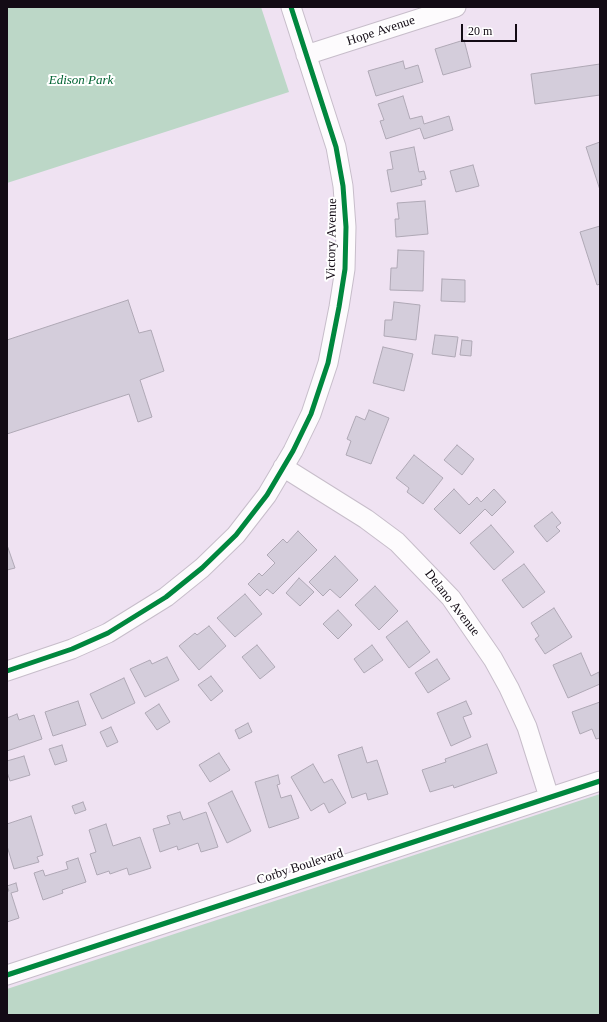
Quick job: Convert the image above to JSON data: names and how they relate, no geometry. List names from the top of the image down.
{
  "streets": {
    "street": [
      "Hope Avenue",
      "Victory Avenue",
      "Delano Avenue",
      "Corby Boulevard"
    ]
  },
  "crossings": [
    ["Hope Avenue", "Victory Avenue"],
    ["Victory Avenue", "Delano Avenue"],
    ["Delano Avenue", "Corby Boulevard"]
  ],
  "parks": ["Edison Park"],
  "scale_bar": "20 m"
}
